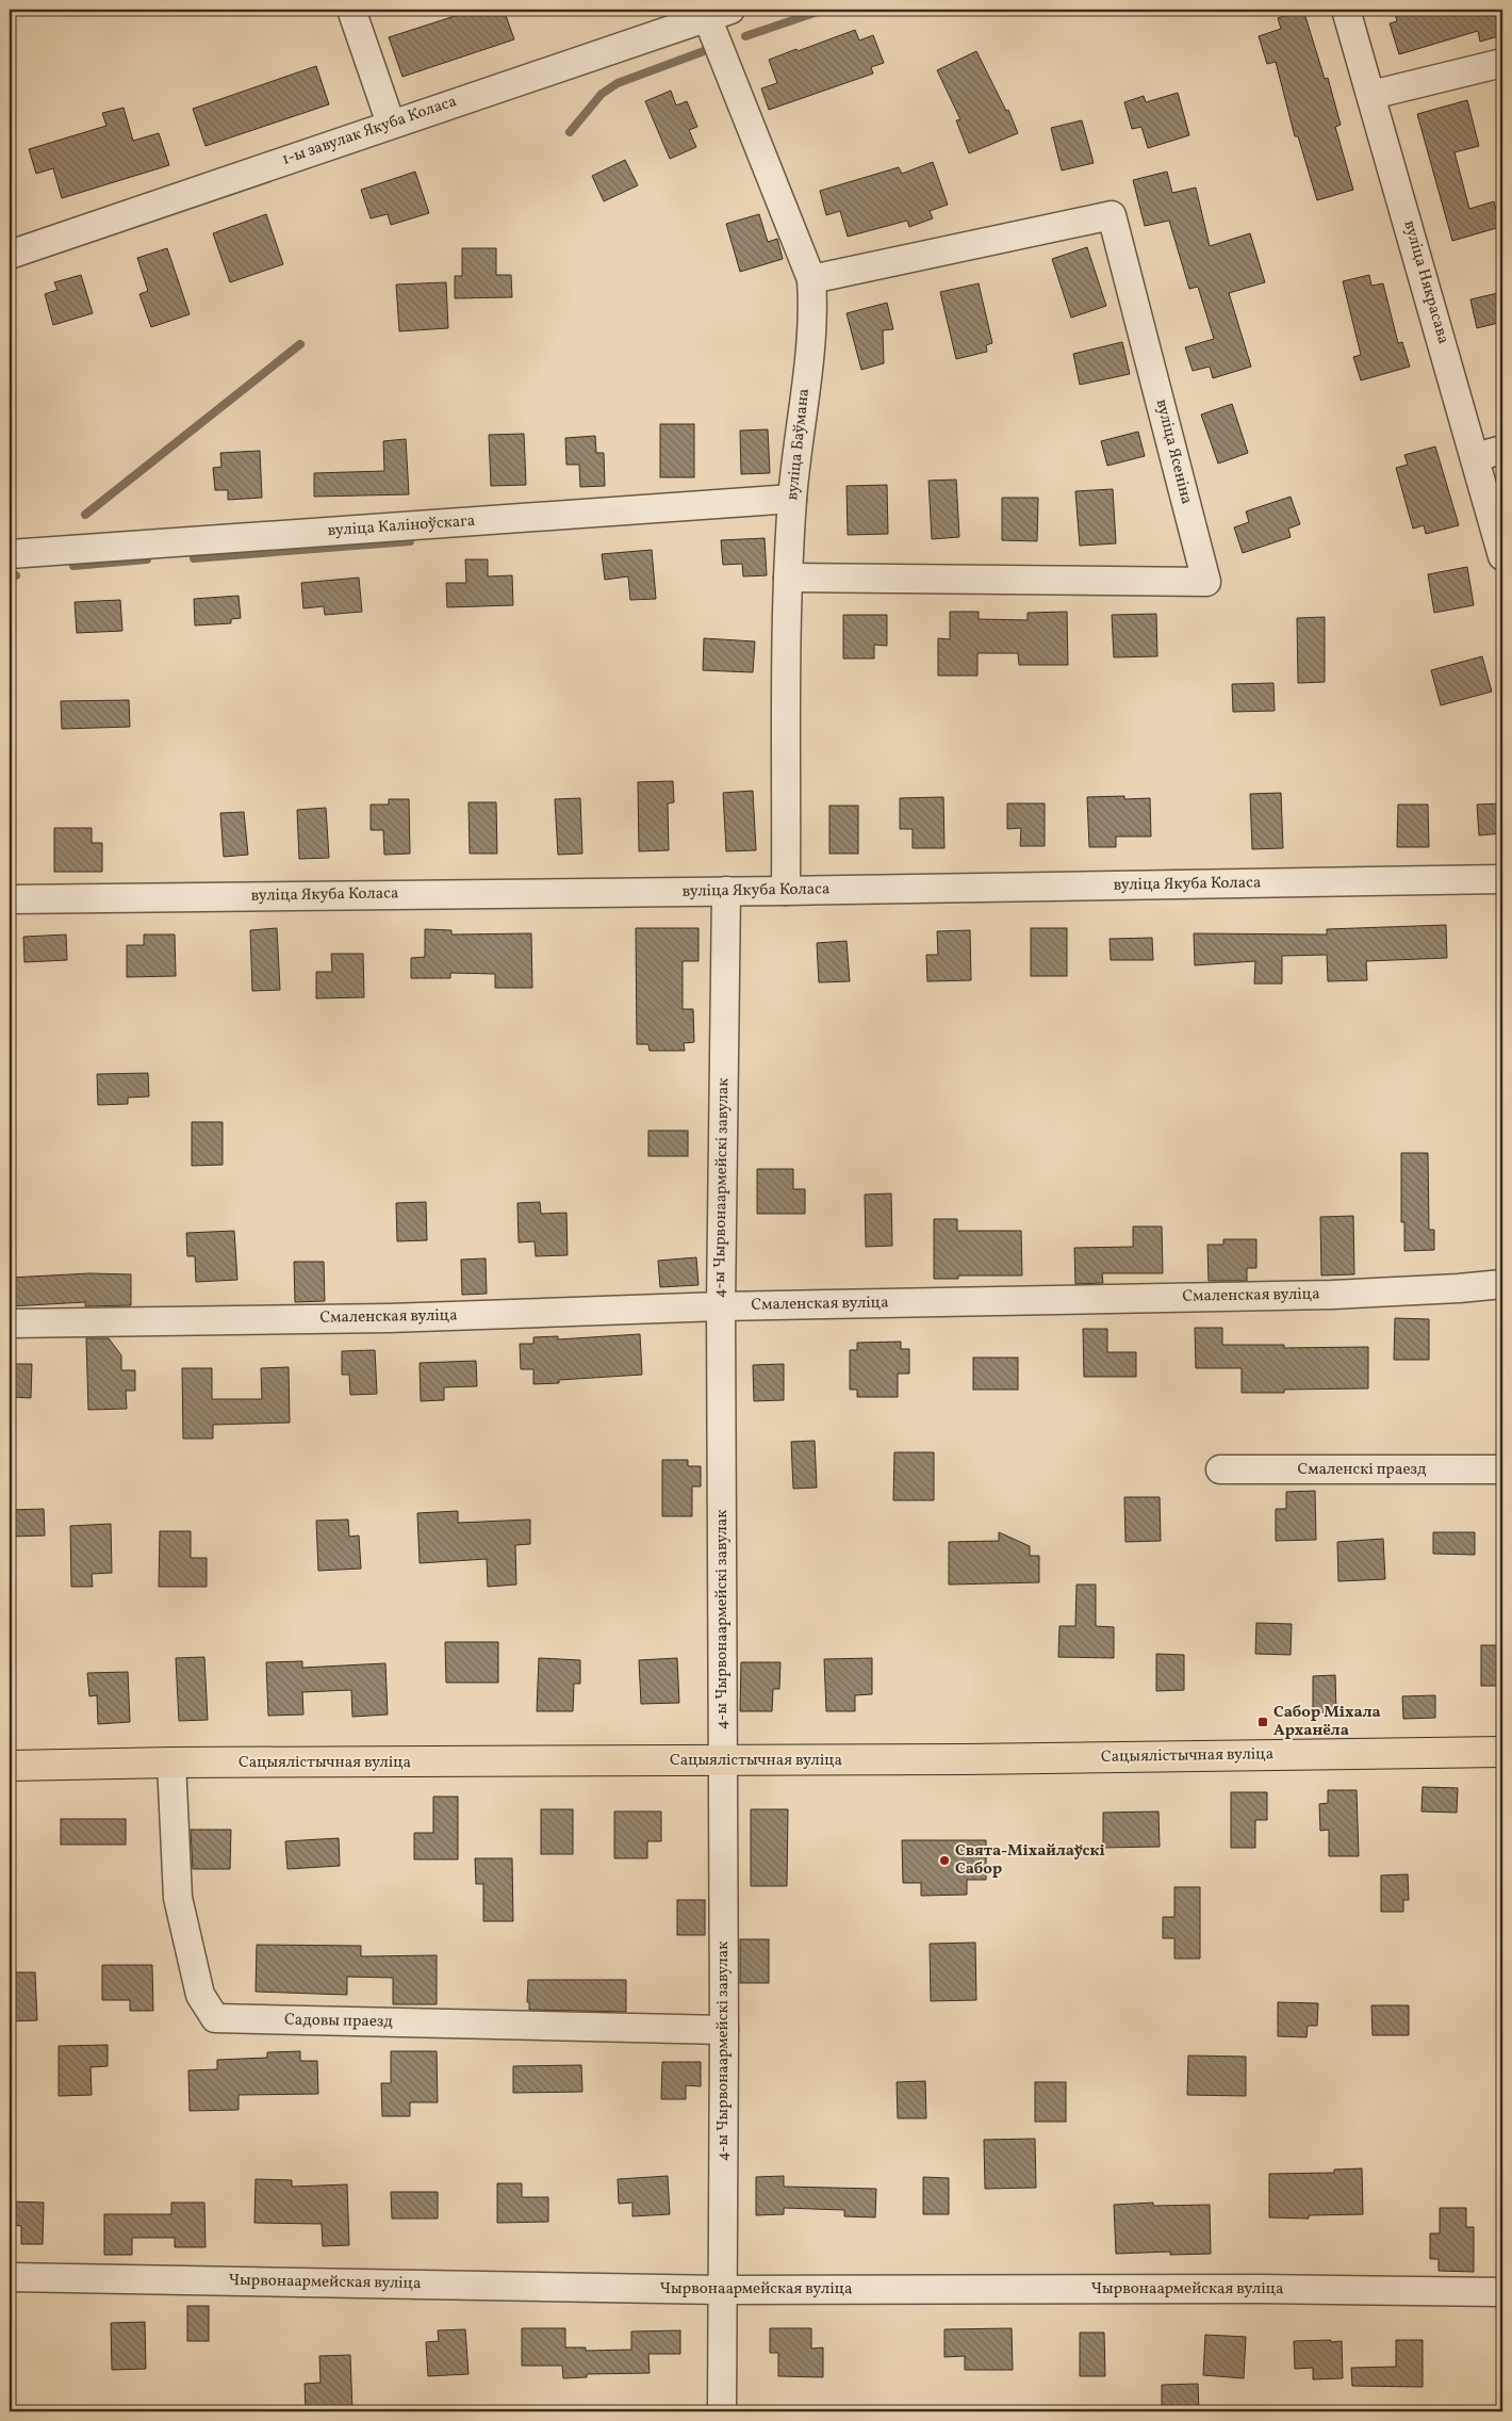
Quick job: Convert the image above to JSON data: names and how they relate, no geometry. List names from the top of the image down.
{
  "streets": {
    "main road": ["Сацыялістычная вуліца"],
    "street": [
      "1-ы завулак Якуба Коласа",
      "вуліца Някрасава",
      "вуліца Баўмана",
      "вуліца Ясеніна",
      "вуліца Каліноўскага",
      "вуліца Якуба Коласа",
      "4-ы Чырвонаармейскі завулак",
      "Смаленская вуліца",
      "Смаленскі праезд",
      "Садовы праезд",
      "Чырвонаармейская вуліца"
    ]
  },
  "crossings": [
    ["1-ы завулак Якуба Коласа", "вуліца Баўмана"],
    ["вуліца Баўмана", "вуліца Ясеніна"],
    ["вуліца Баўмана", "вуліца Каліноўскага"],
    ["вуліца Баўмана", "вуліца Якуба Коласа"],
    ["вуліца Якуба Коласа", "4-ы Чырвонаармейскі завулак"],
    ["4-ы Чырвонаармейскі завулак", "Смаленская вуліца"],
    ["4-ы Чырвонаармейскі завулак", "Сацыялістычная вуліца"],
    ["4-ы Чырвонаармейскі завулак", "Садовы праезд"],
    ["4-ы Чырвонаармейскі завулак", "Чырвонаармейская вуліца"],
    ["Сацыялістычная вуліца", "Садовы праезд"]
  ],
  "places": {
    "transit": ["Сабор Міхала Арханёла"],
    "other": ["Свята-Міхайлаўскі Сабор"]
  }
}
